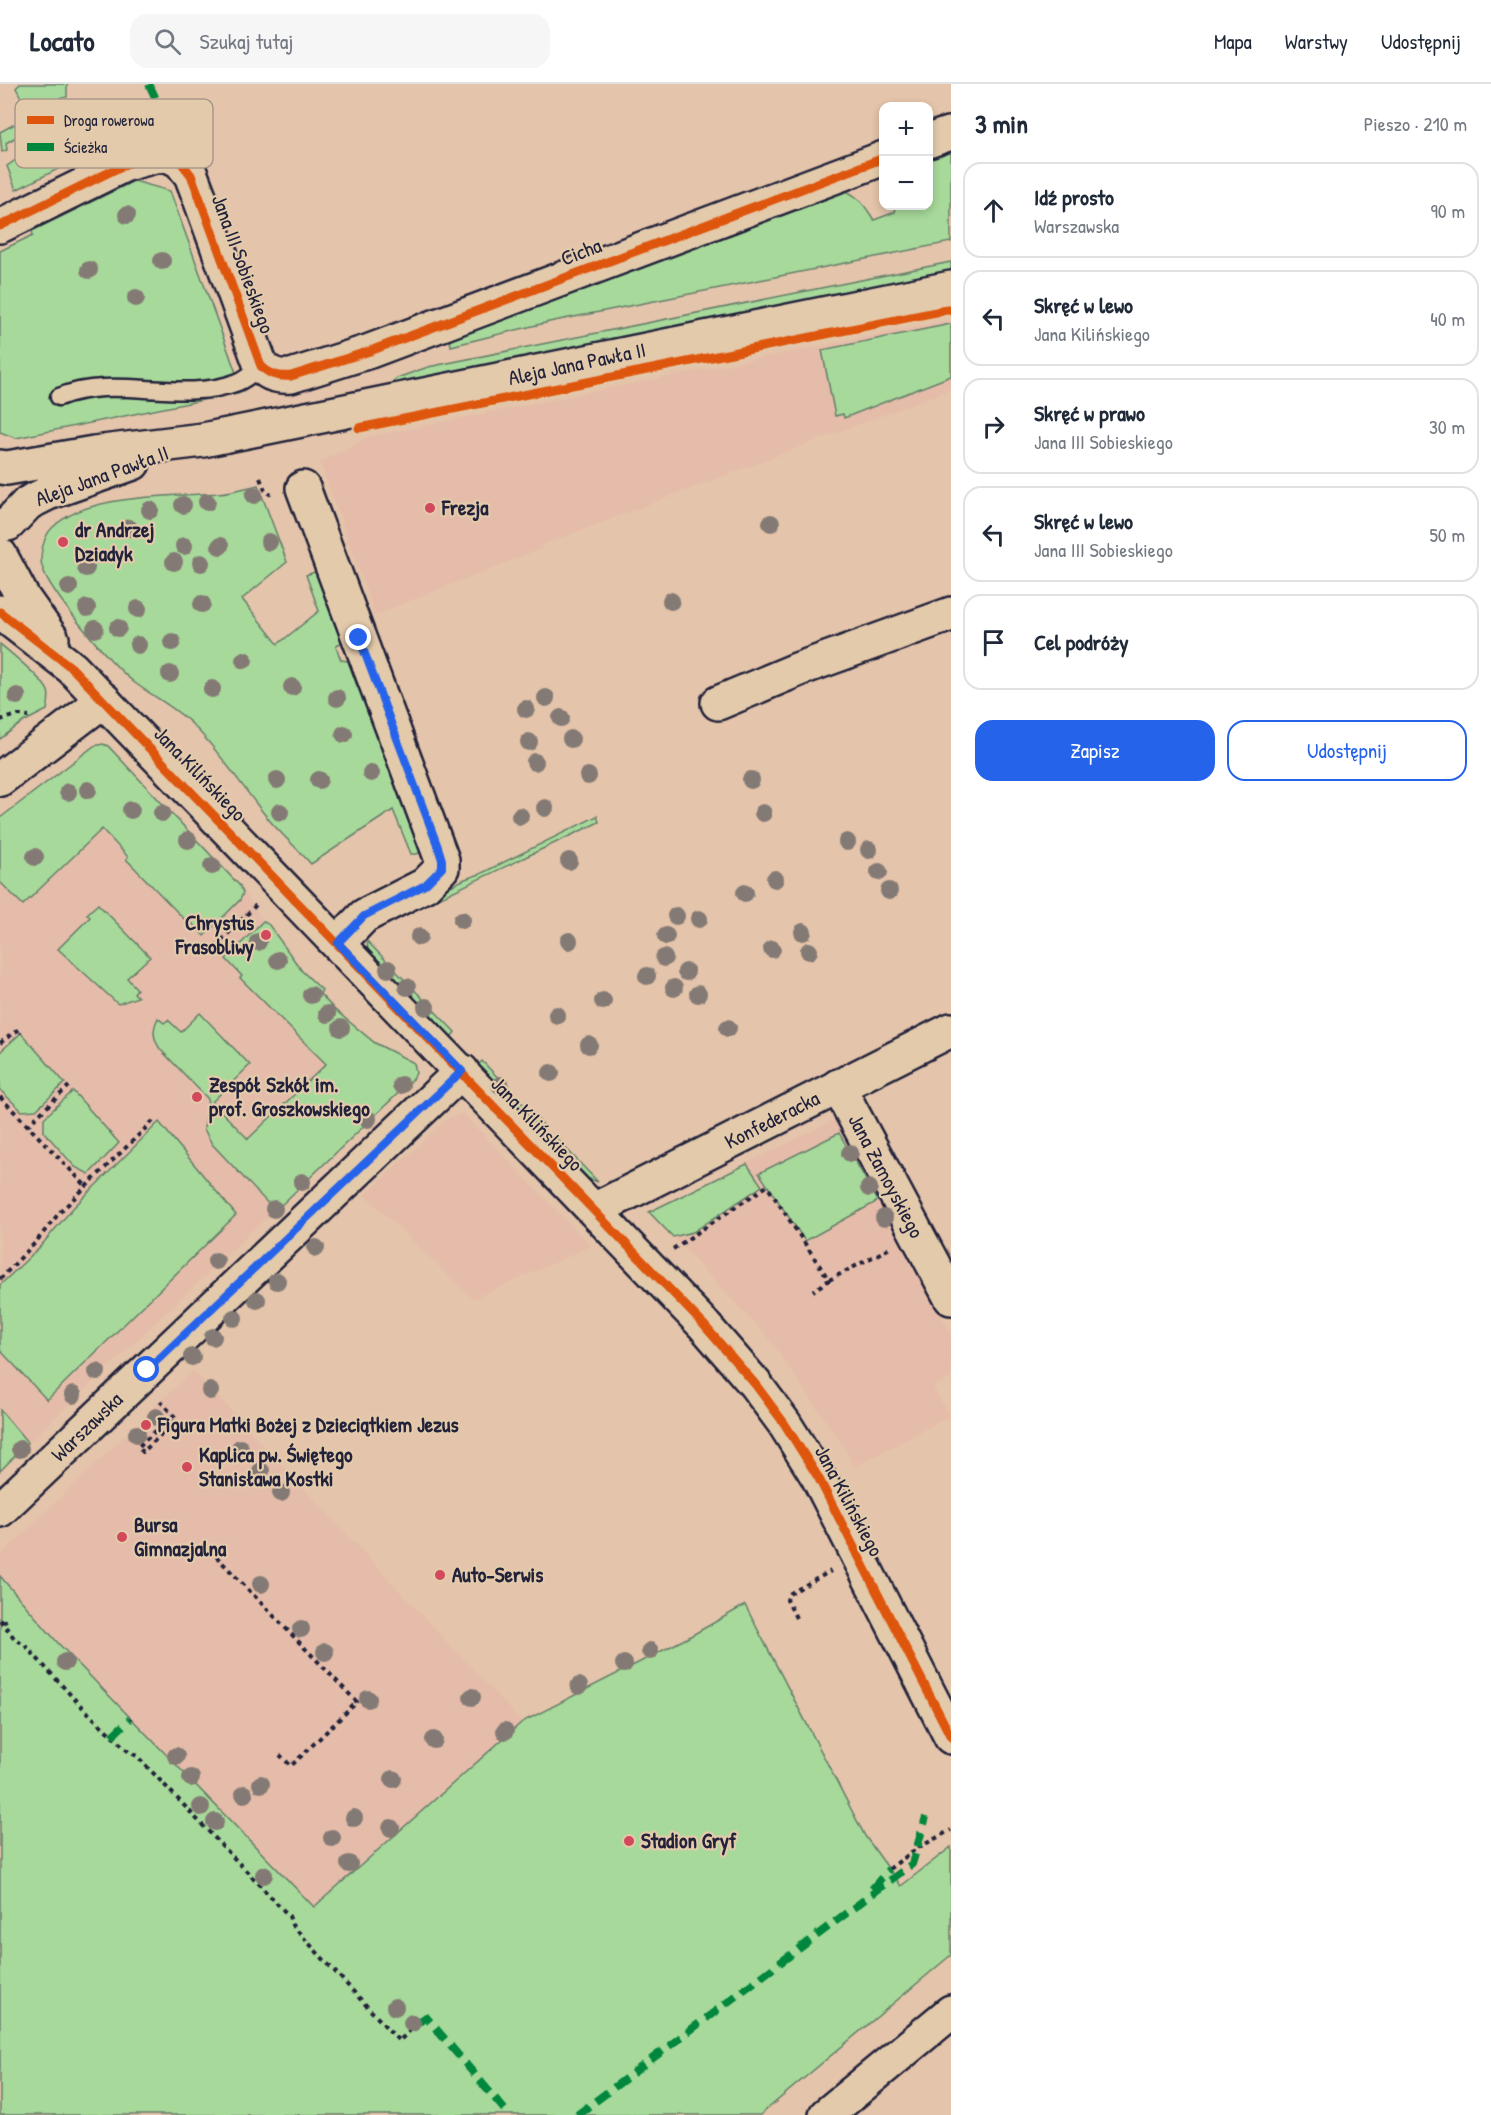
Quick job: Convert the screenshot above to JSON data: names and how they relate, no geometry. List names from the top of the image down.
{
  "streets": {
    "street": [
      "Cicha",
      "Jana III Sobieskiego",
      "Aleja Jana Pawła II",
      "Jana Kilińskiego",
      "Konfederacka",
      "Jana Zamoyskiego",
      "Warszawska"
    ]
  },
  "crossings": [
    ["Cicha", "Jana III Sobieskiego"],
    ["Aleja Jana Pawła II", "Jana Kilińskiego"],
    ["Jana Kilińskiego", "Konfederacka"],
    ["Jana Kilińskiego", "Warszawska"],
    ["Konfederacka", "Jana Zamoyskiego"]
  ],
  "places": [
    "Frezja",
    "dr Andrzej Dziadyk",
    "Chrystus Frasobliwy",
    "Zespół Szkół im. prof. Groszkowskiego",
    "Figura Matki Bożej z Dzieciątkiem Jezus",
    "Kaplica pw. Świętego Stanisława Kostki",
    "Bursa Gimnazjalna",
    "Auto-Serwis",
    "Stadion Gryf"
  ],
  "legend": ["Droga rowerowa", "Ścieżka"],
  "page": {
    "header": "Locato",
    "search": "Szukaj tutaj",
    "nav": ["Mapa", "Warstwy", "Udostępnij"],
    "heading": ["3 min", "Pieszo · 210 m"],
    "map_buttons": ["+", "−"],
    "list": [
      ["Idź prosto", "Warszawska", "90 m"],
      ["Skręć w lewo", "Jana Kilińskiego", "40 m"],
      ["Skręć w prawo", "Jana III Sobieskiego", "30 m"],
      ["Skręć w lewo", "Jana III Sobieskiego", "50 m"],
      "Cel podróży"
    ],
    "buttons": ["Zapisz", "Udostępnij"]
  }
}
